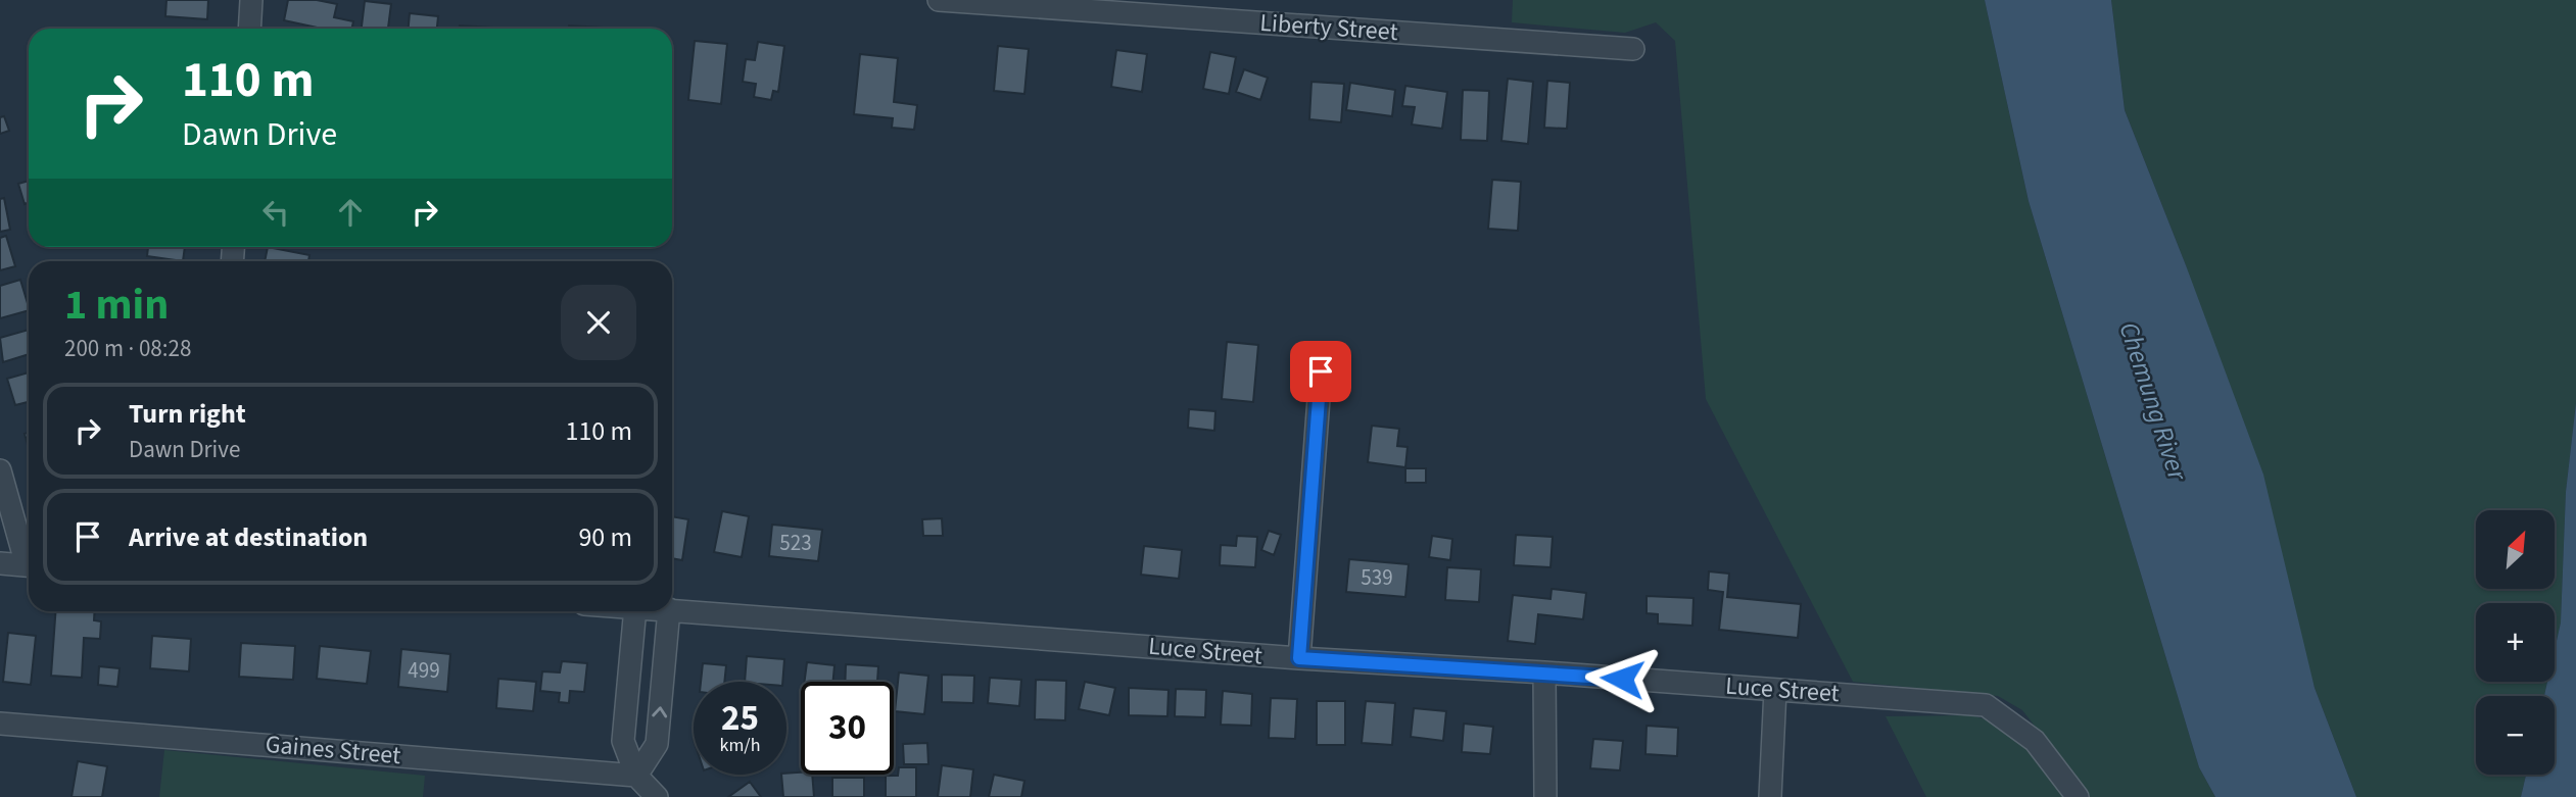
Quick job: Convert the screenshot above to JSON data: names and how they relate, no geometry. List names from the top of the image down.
{
  "streets": {
    "street": ["Liberty Street", "Luce Street", "Gaines Street"]
  },
  "water": ["Chemung River"],
  "house_numbers": ["523", "539", "499"],
  "north": "top right",
  "page": {
    "turn": ["110 m", "Dawn Drive"],
    "heading": ["1 min", "200 m · 08:28"],
    "list": [
      {
        "name": "Turn right",
        "note": "Dawn Drive",
        "value": "110 m"
      },
      {
        "name": "Arrive at destination",
        "value": "90 m"
      }
    ],
    "map_buttons": ["+", "−"],
    "speed": "25 km/h",
    "limit": "30"
  }
}
